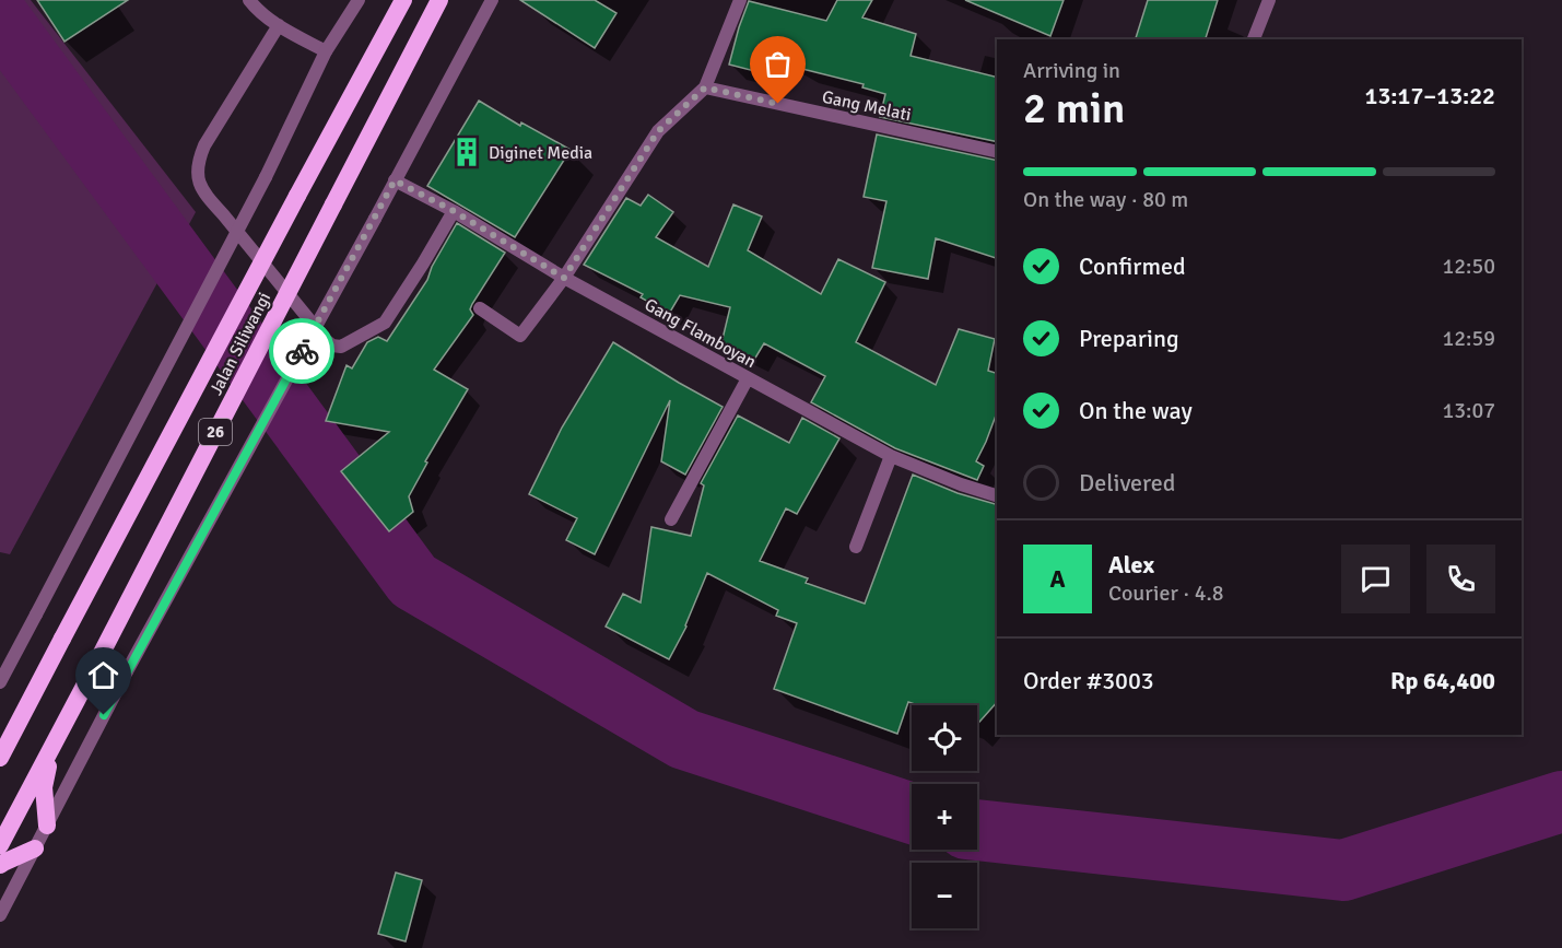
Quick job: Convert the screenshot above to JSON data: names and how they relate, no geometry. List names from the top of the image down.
{
  "streets": {
    "highway": ["Jalan Siliwangi", "26"],
    "street": ["Gang Melati", "Gang Flamboyan"]
  },
  "crossings": [
    ["Jalan Siliwangi", "26"]
  ],
  "places": {
    "building": ["Diginet Media"]
  },
  "page": {
    "heading": ["2 min", "Arriving in", "13:17–13:22"],
    "panel": [
      "Alex",
      "Courier · 4.8",
      "Order #3003",
      "Rp 64,400"
    ],
    "bar": "On the way · 80 m",
    "list": [
      ["Confirmed", "12:50"],
      ["Preparing", "12:59"],
      ["On the way", "13:07"],
      "Delivered"
    ],
    "round": "A",
    "map_buttons": ["+", "−"]
  }
}
